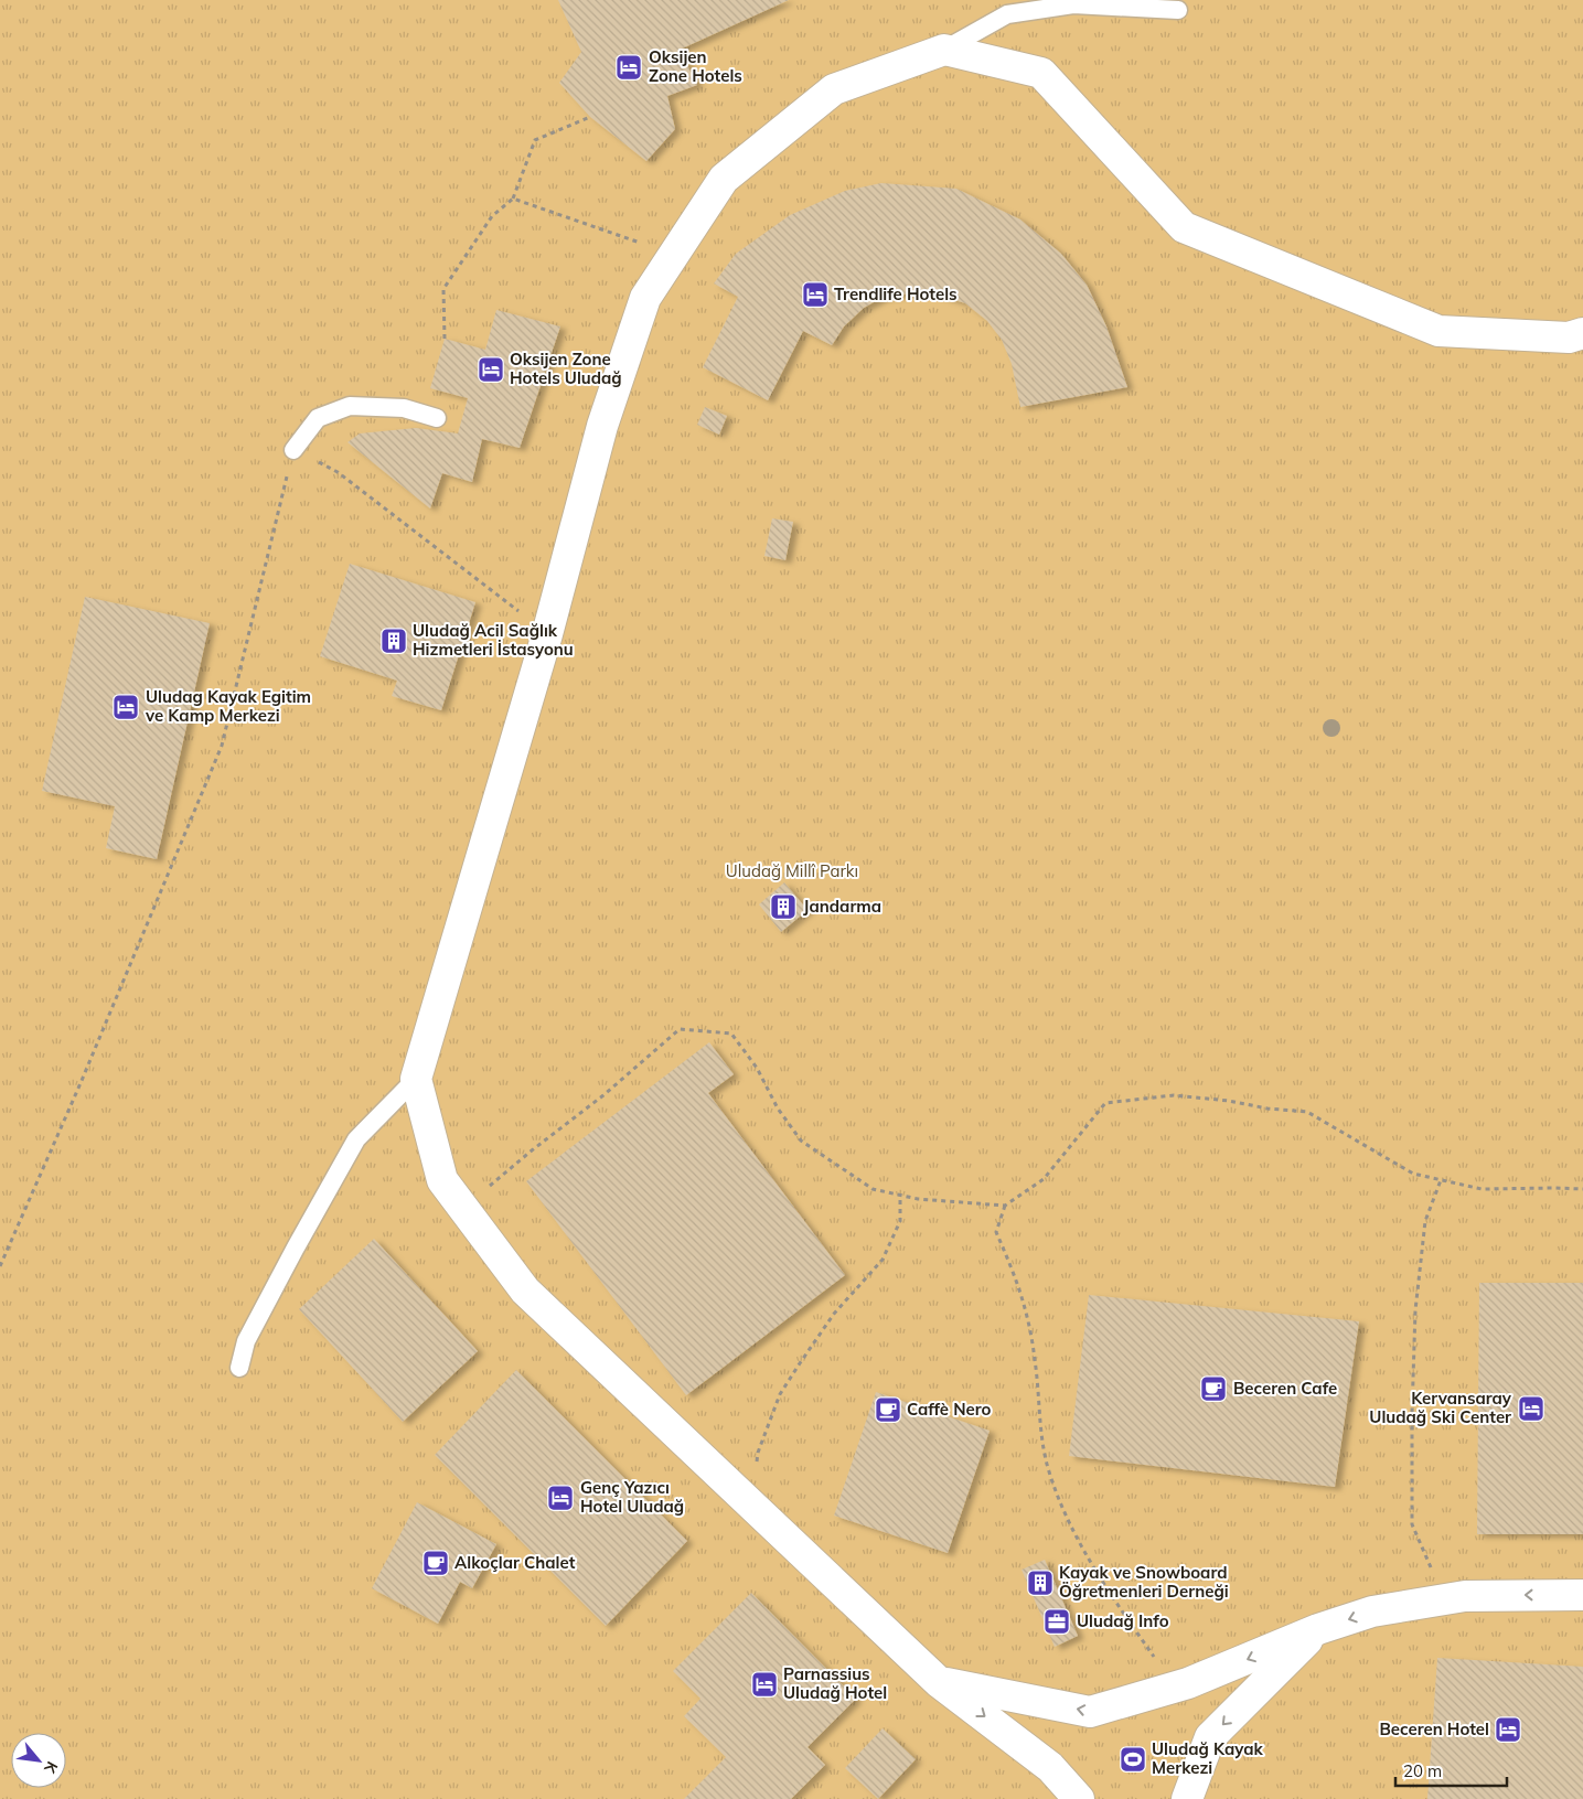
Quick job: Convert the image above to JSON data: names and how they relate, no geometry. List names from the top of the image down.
{
  "parks": ["Uludağ Millî Parkı"],
  "places": {
    "hotel": [
      "Oksijen Zone Hotels",
      "Trendlife Hotels",
      "Oksijen Zone Hotels Uludağ",
      "Uludag Kayak Egitim ve Kamp Merkezi",
      "Kervansaray Uludağ Ski Center",
      "Genç Yazıcı Hotel Uludağ",
      "Parnassius Uludağ Hotel",
      "Beceren Hotel"
    ],
    "building": ["Uludağ Acil Sağlık Hizmetleri İstasyonu", "Jandarma", "Kayak ve Snowboard Öğretmenleri Derneği"],
    "cafe": ["Beceren Cafe", "Caffè Nero", "Alkoçlar Chalet"],
    "office": ["Uludağ Info"],
    "sports": ["Uludağ Kayak Merkezi"]
  },
  "scale_bar": "20 m",
  "north": "bottom right"
}
